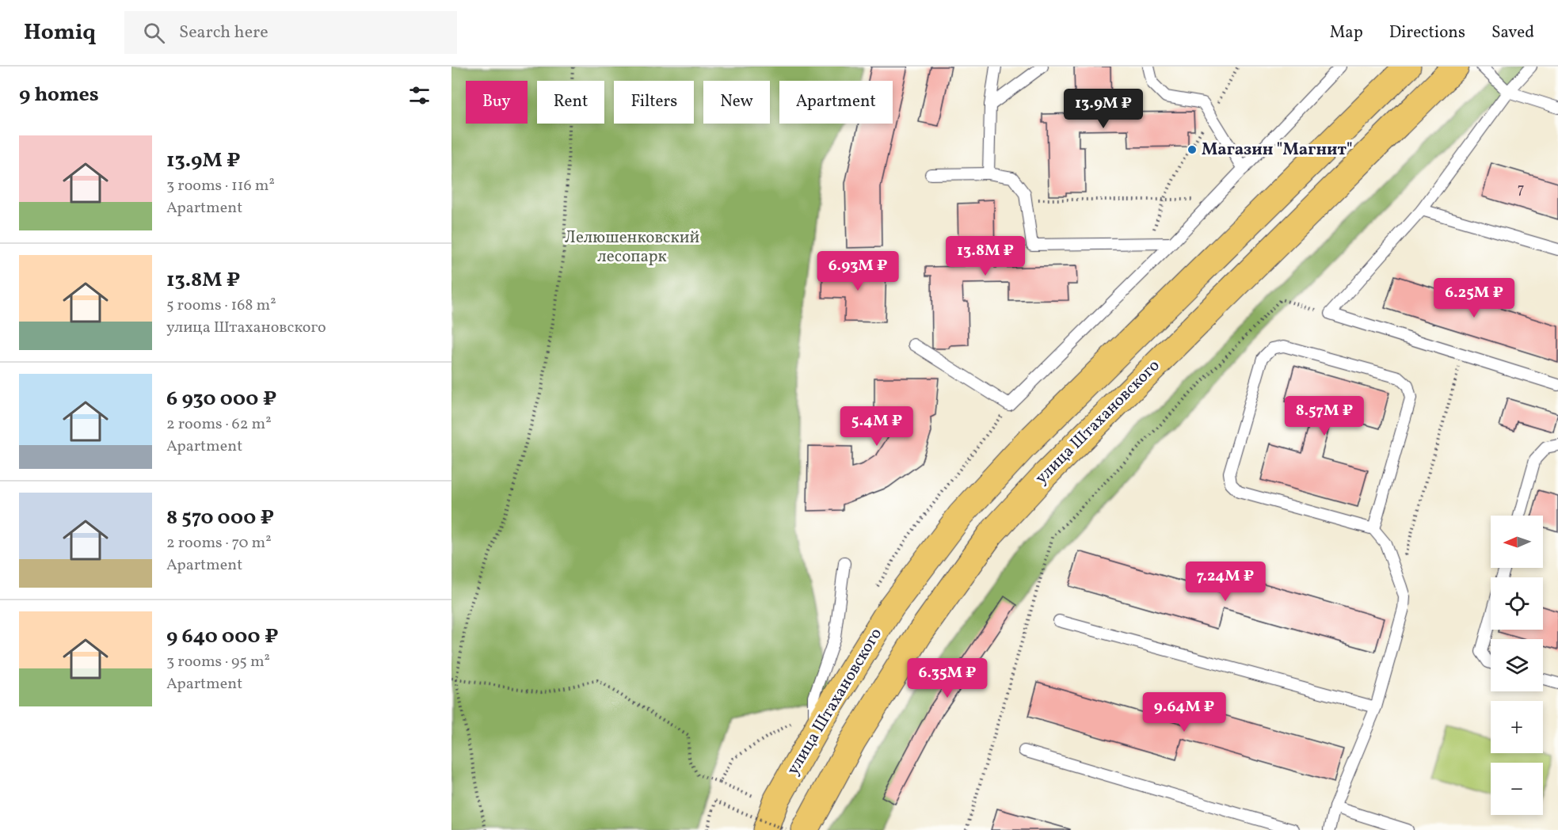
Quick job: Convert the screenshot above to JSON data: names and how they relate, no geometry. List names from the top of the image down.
{
  "streets": {
    "main road": ["улица Штахановского"]
  },
  "parks": ["Лелюшенковский лесопарк"],
  "places": ["Магазин \"Магнит\""],
  "house_numbers": ["7"],
  "north": "left",
  "page": {
    "header": "Homiq",
    "search": "Search here",
    "nav": ["Map", "Directions", "Saved"],
    "heading": "9 homes",
    "chip": [
      "Buy",
      "Rent",
      "Filters",
      "New",
      "Apartment"
    ],
    "price": [
      "13.9M ₽",
      "13.8M ₽",
      "6.93M ₽",
      "6.25M ₽",
      "8.57M ₽",
      "5.4M ₽",
      "7.24M ₽",
      "6.35M ₽",
      "9.64M ₽"
    ],
    "list": [
      {
        "name": "13.9M ₽",
        "note": "3 rooms · 116 m² · Apartment"
      },
      {
        "name": "13.8M ₽",
        "note": "5 rooms · 168 m² · улица Штахановского"
      },
      {
        "name": "6 930 000 ₽",
        "note": "2 rooms · 62 m² · Apartment"
      },
      {
        "name": "8 570 000 ₽",
        "note": "2 rooms · 70 m² · Apartment"
      },
      {
        "name": "9 640 000 ₽",
        "note": "3 rooms · 95 m² · Apartment"
      }
    ],
    "map_buttons": ["+", "−"]
  }
}
